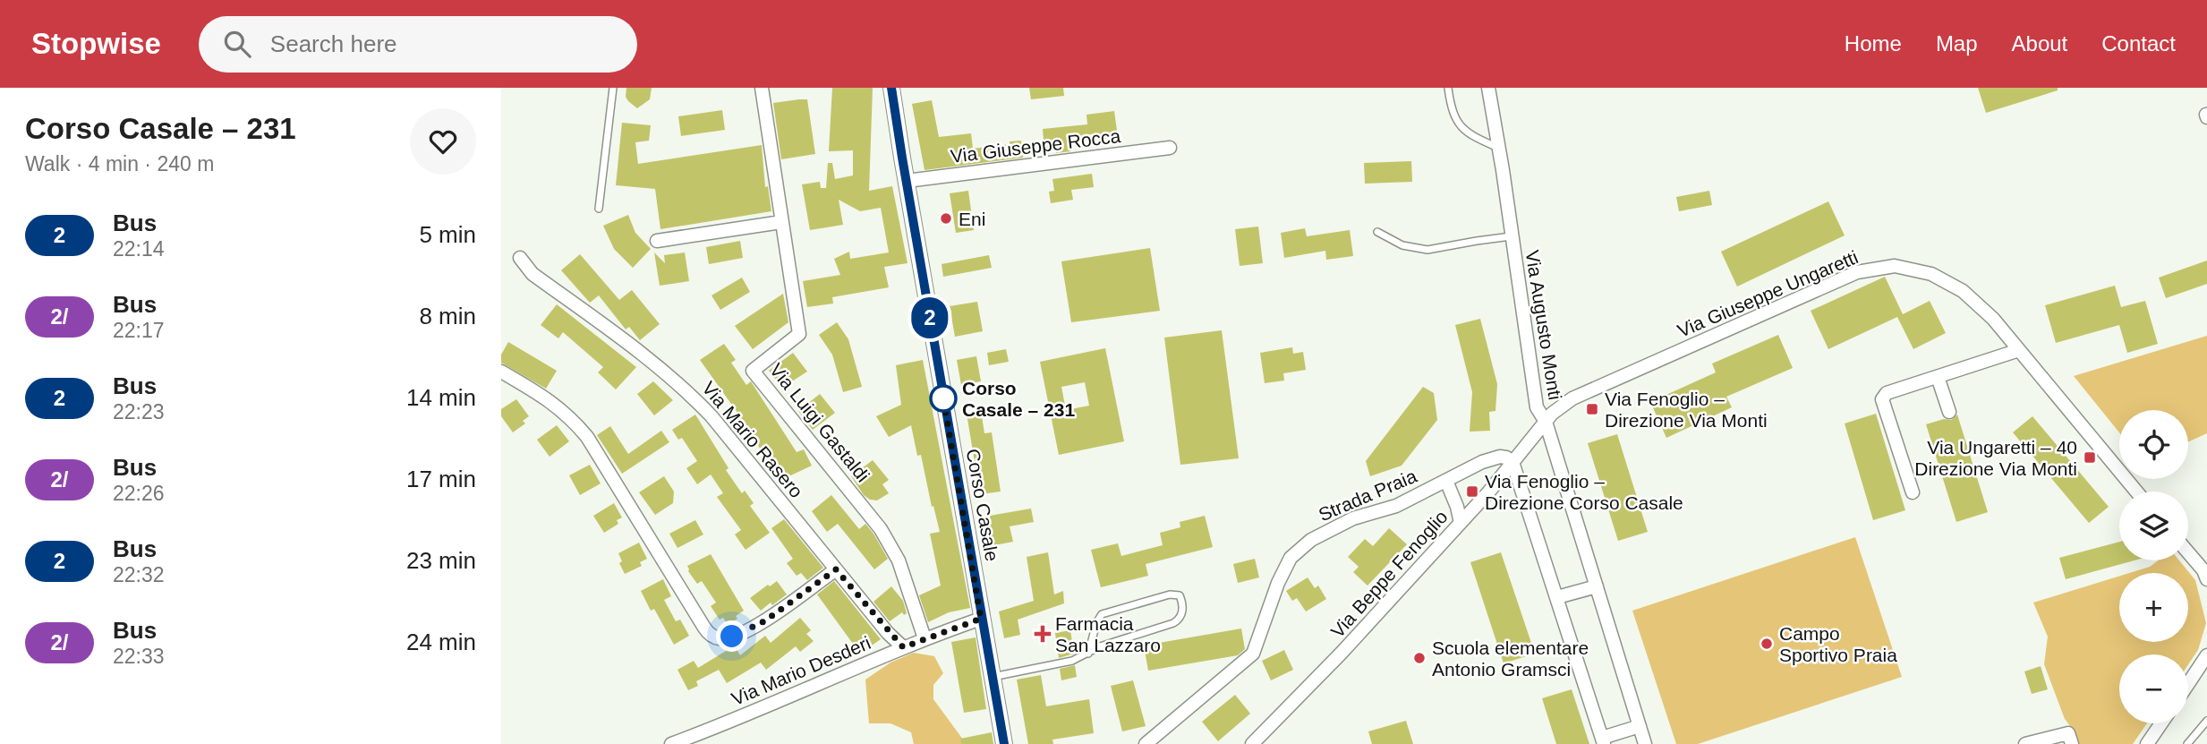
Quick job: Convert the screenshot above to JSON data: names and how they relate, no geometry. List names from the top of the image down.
{
  "streets": {
    "street": [
      "Via Giuseppe Rocca",
      "Via Giuseppe Ungaretti",
      "Via Augusto Monti",
      "Via Luigi Gastaldi",
      "Via Mario Rasero",
      "Strada Praia",
      "Corso Casale",
      "Via Beppe Fenoglio",
      "Via Mario Desderi"
    ]
  },
  "crossings": [
    ["Via Giuseppe Rocca", "Corso Casale"],
    ["Via Giuseppe Ungaretti", "Via Augusto Monti"],
    ["Via Giuseppe Ungaretti", "Via Beppe Fenoglio"],
    ["Via Augusto Monti", "Via Beppe Fenoglio"],
    ["Via Luigi Gastaldi", "Via Mario Desderi"],
    ["Via Mario Rasero", "Via Mario Desderi"],
    ["Strada Praia", "Via Beppe Fenoglio"],
    ["Corso Casale", "Via Mario Desderi"]
  ],
  "places": {
    "other": [
      "Eni",
      "Corso Casale – 231",
      "Campo Sportivo Praia",
      "Scuola elementare Antonio Gramsci"
    ],
    "transit": ["Via Fenoglio – Direzione Via Monti", "Via Ungaretti – 40 Direzione Via Monti", "Via Fenoglio – Direzione Corso Casale"],
    "health": ["Farmacia San Lazzaro"]
  },
  "lines": ["bus line 2"],
  "page": {
    "header": "Stopwise",
    "search": "Search here",
    "nav": [
      "Home",
      "Map",
      "About",
      "Contact"
    ],
    "heading": ["Corso Casale – 231", "Walk · 4 min · 240 m"],
    "on_map": "2",
    "list": [
      {
        "mark": "2",
        "name": "Bus",
        "note": "22:14",
        "value": "5 min"
      },
      {
        "mark": "2/",
        "name": "Bus",
        "note": "22:17",
        "value": "8 min"
      },
      {
        "mark": "2",
        "name": "Bus",
        "note": "22:23",
        "value": "14 min"
      },
      {
        "mark": "2/",
        "name": "Bus",
        "note": "22:26",
        "value": "17 min"
      },
      {
        "mark": "2",
        "name": "Bus",
        "note": "22:32",
        "value": "23 min"
      },
      {
        "mark": "2/",
        "name": "Bus",
        "note": "22:33",
        "value": "24 min"
      }
    ],
    "map_buttons": ["+", "−"]
  }
}
